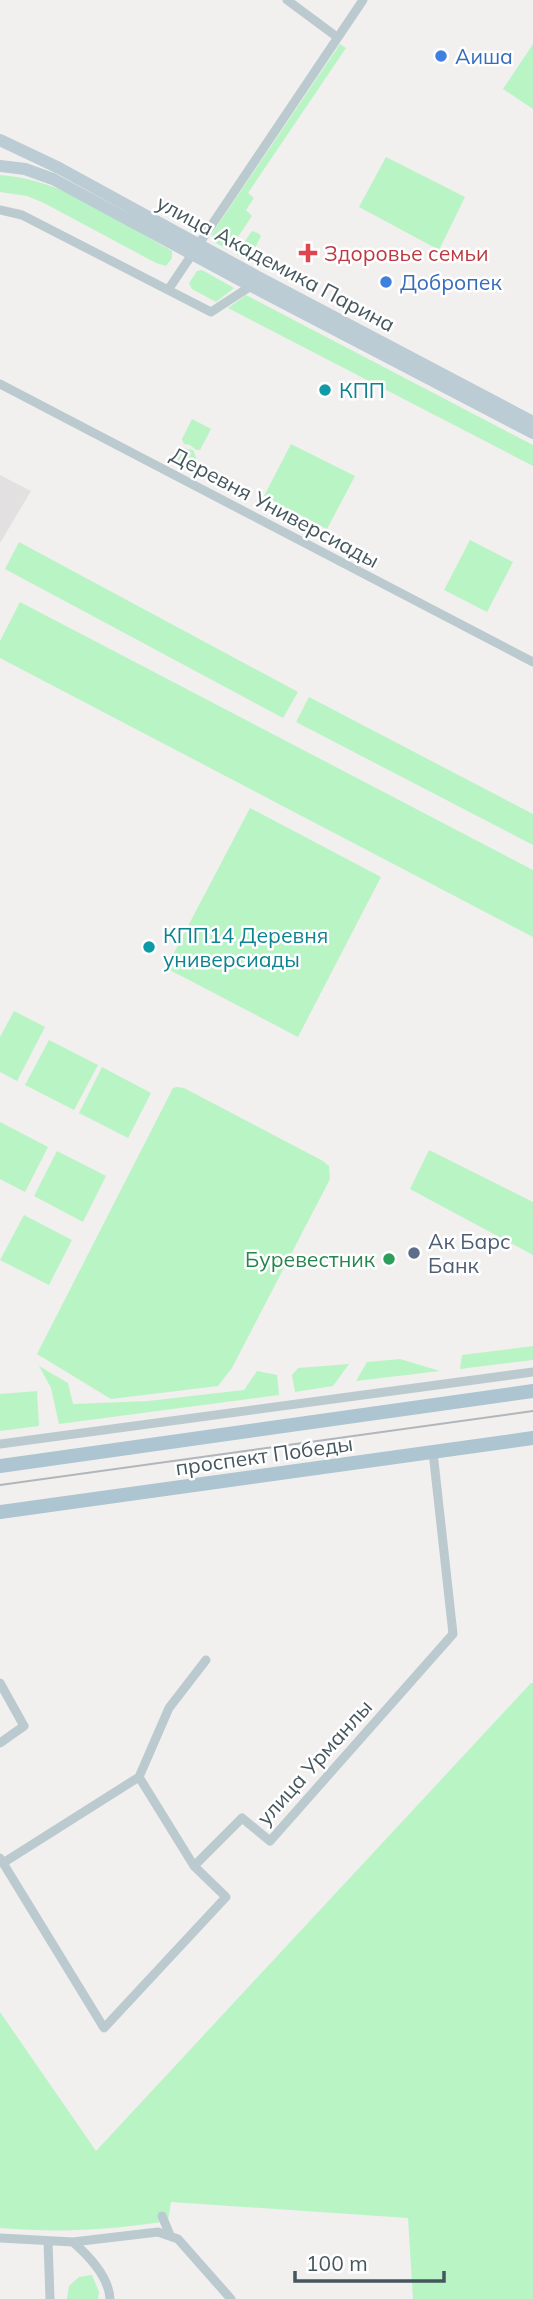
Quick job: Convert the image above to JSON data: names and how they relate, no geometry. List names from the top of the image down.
{
  "streets": {
    "main road": ["улица Академика Парина", "проспект Победы"],
    "street": ["Деревня Универсиады", "улица Урманлы"]
  },
  "crossings": [
    ["проспект Победы", "улица Урманлы"]
  ],
  "places": {
    "other": [
      "Аиша",
      "Добропек",
      "КПП",
      "КПП14 Деревня универсиады",
      "Ак Барс Банк",
      "Буревестник"
    ],
    "health": ["Здоровье семьи"]
  },
  "scale_bar": "100 m"
}
